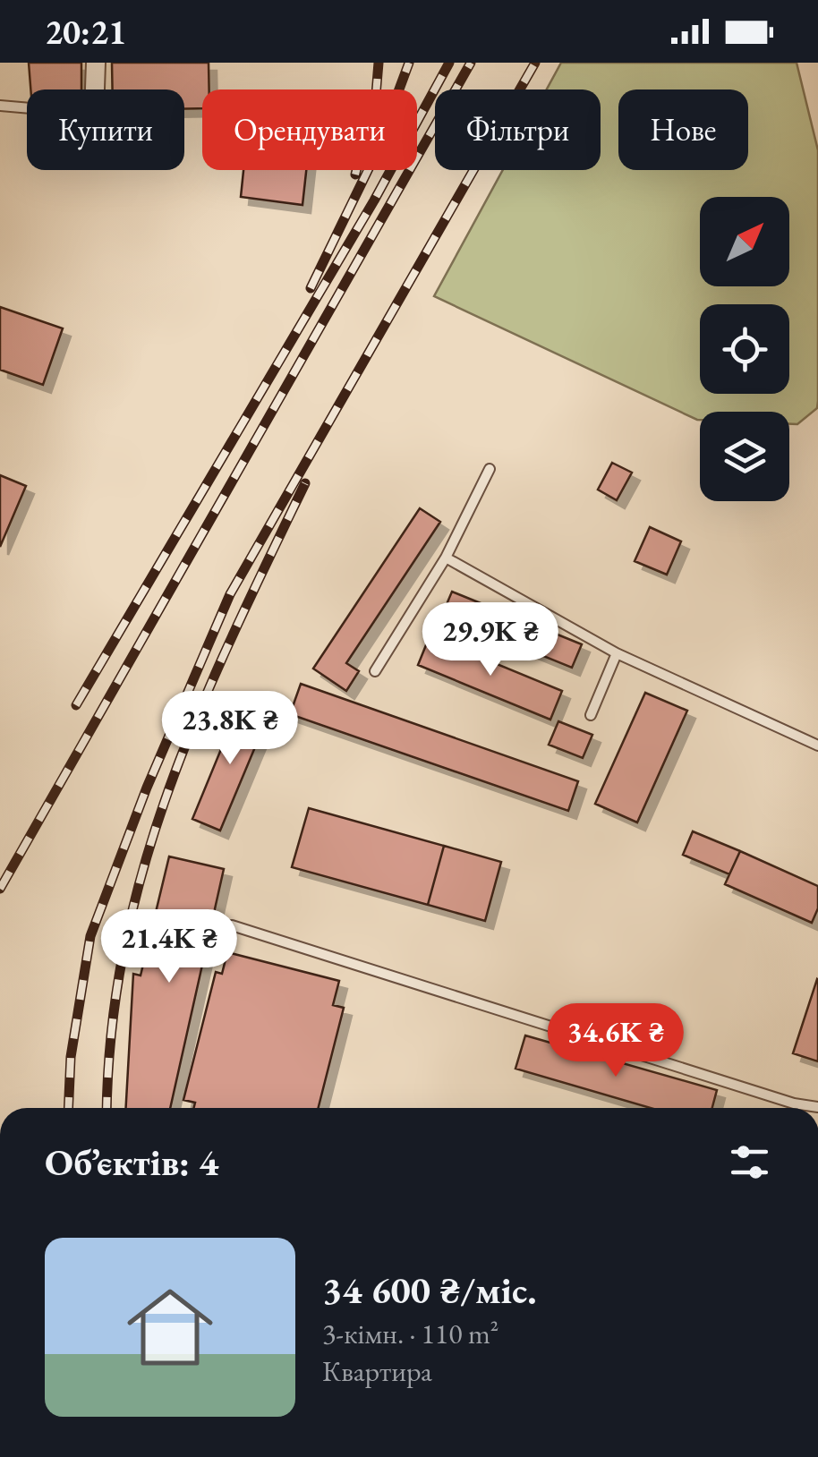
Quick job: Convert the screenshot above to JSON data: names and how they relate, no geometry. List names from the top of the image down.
{
  "north": "top right",
  "page": {
    "status": "20:21",
    "chip": [
      "Купити",
      "Орендувати",
      "Фільтри",
      "Нове"
    ],
    "price": [
      "29.9K ₴",
      "23.8K ₴",
      "21.4K ₴",
      "34.6K ₴"
    ],
    "heading": "Об’єктів: 4",
    "list": [
      {
        "name": "34 600 ₴/міс.",
        "note": "3-кімн. · 110 m² · Квартира"
      }
    ]
  }
}
